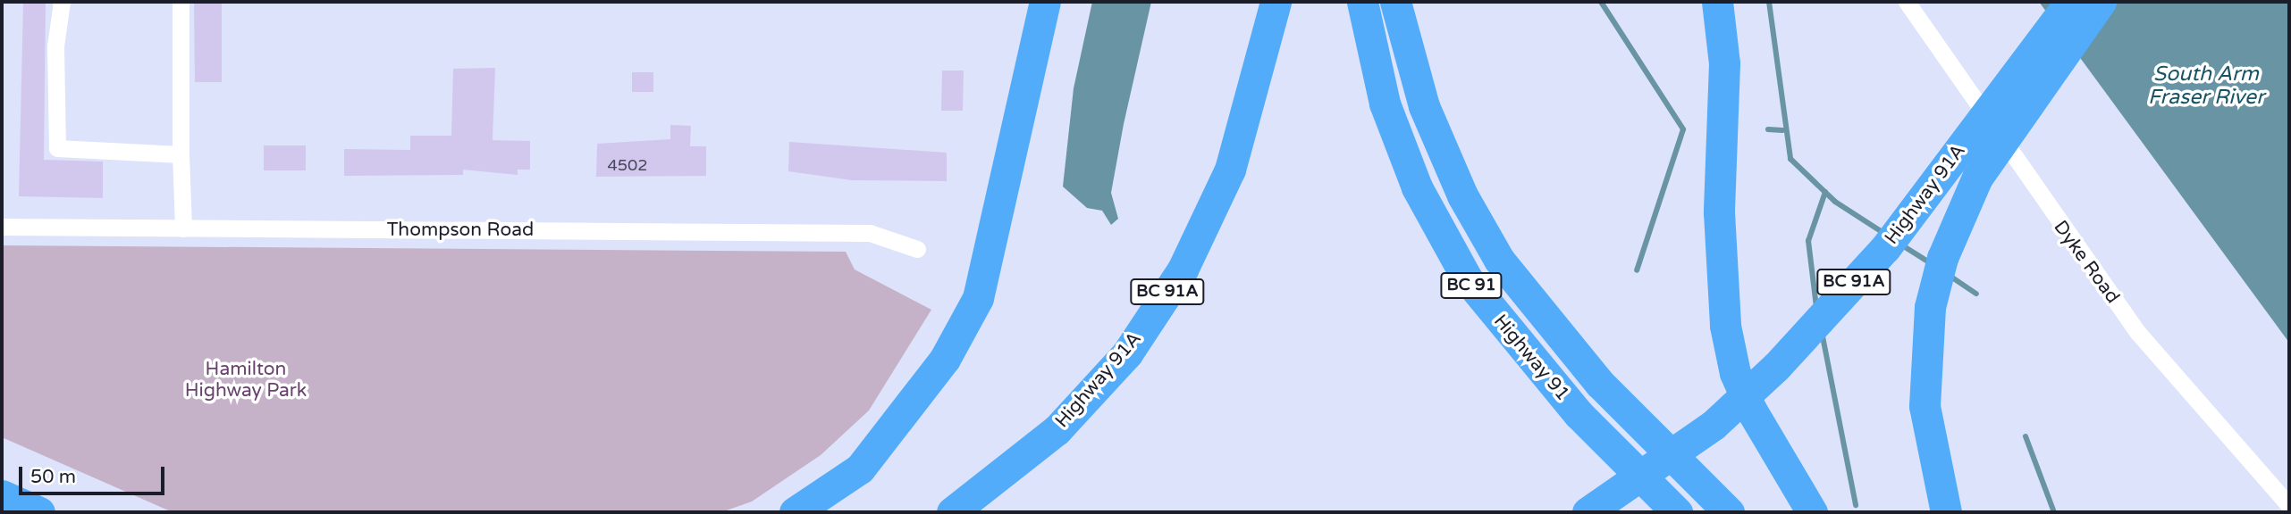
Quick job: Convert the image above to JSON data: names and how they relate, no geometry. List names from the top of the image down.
{
  "streets": {
    "highway": [
      "Highway 91A",
      "BC 91A",
      "BC 91",
      "Highway 91"
    ],
    "street": ["Thompson Road", "Dyke Road"]
  },
  "water": ["South Arm Fraser River"],
  "parks": ["Hamilton Highway Park"],
  "house_numbers": ["4502"],
  "scale_bar": "50 m"
}
